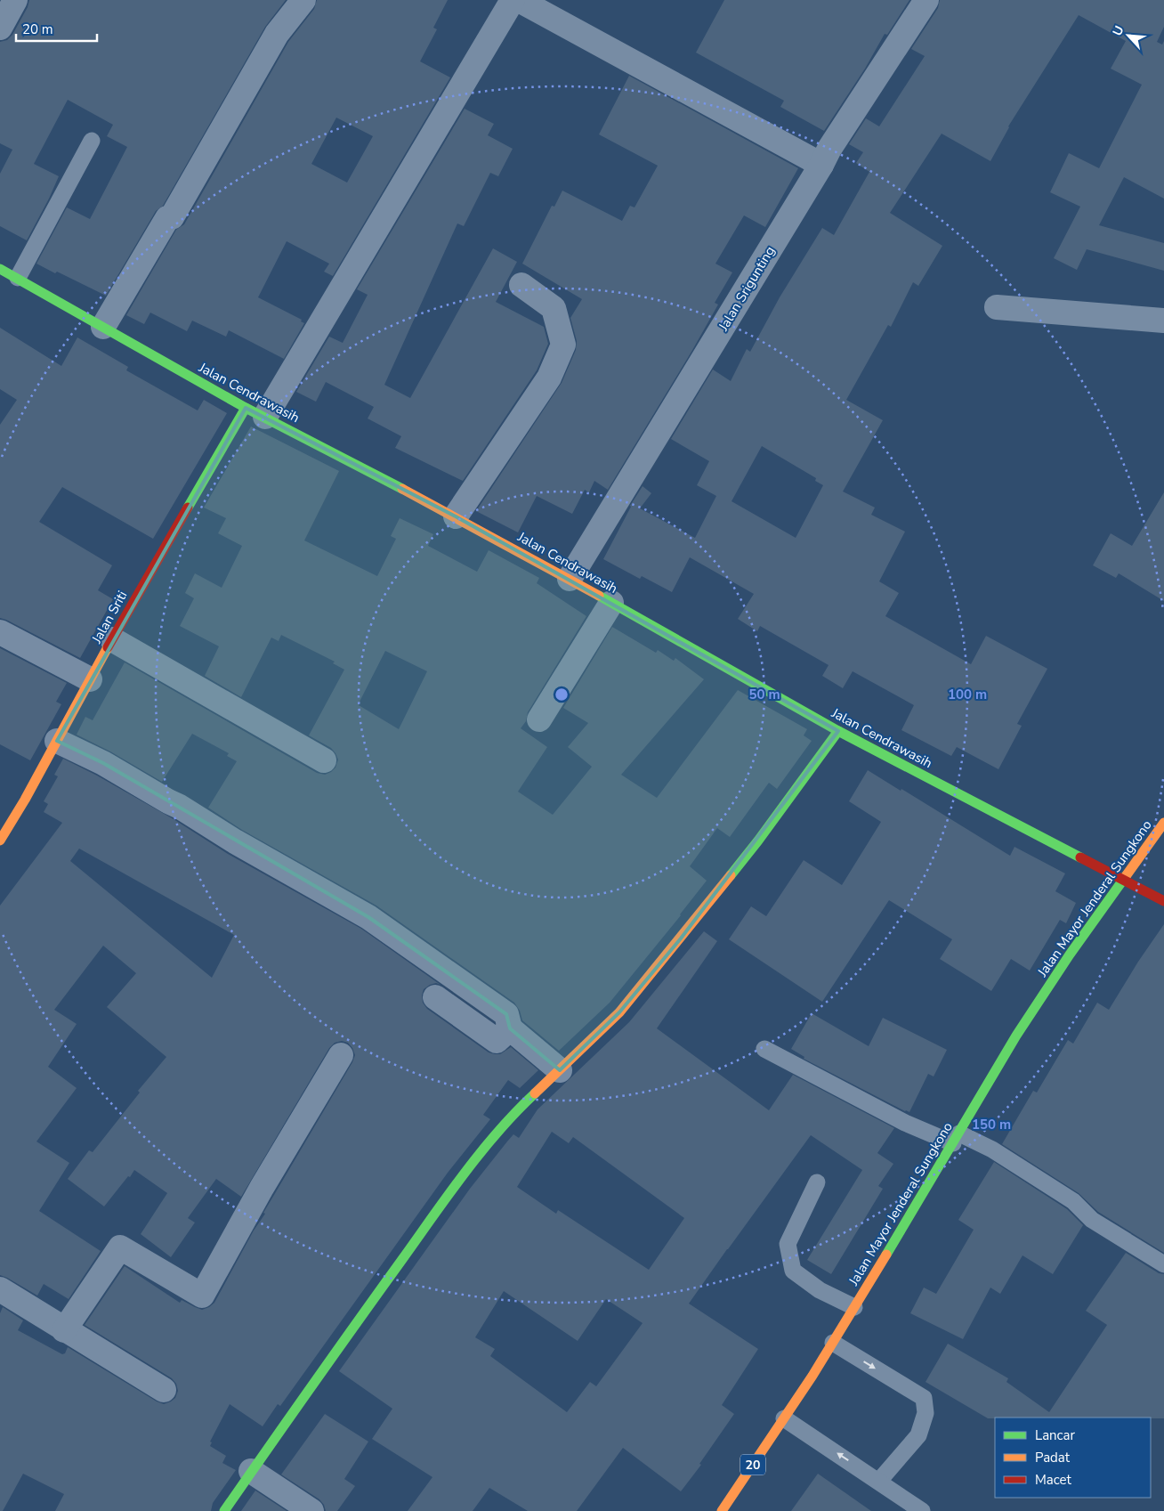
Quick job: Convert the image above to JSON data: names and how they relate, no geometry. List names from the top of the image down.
{
  "streets": {
    "main road": [
      "Jalan Cendrawasih",
      "Jalan Sriti",
      "Jalan Mayor Jenderal Sungkono",
      "20"
    ],
    "street": ["Jalan Srigunting"]
  },
  "crossings": [
    ["Jalan Srigunting", "Jalan Cendrawasih"],
    ["Jalan Cendrawasih", "Jalan Sriti"],
    ["Jalan Cendrawasih", "Jalan Mayor Jenderal Sungkono"]
  ],
  "legend": ["Lancar", "Padat", "Macet"],
  "scale_bar": "20 m",
  "north": "top left",
  "rings": ["50 m", "100 m", "150 m"]
}
